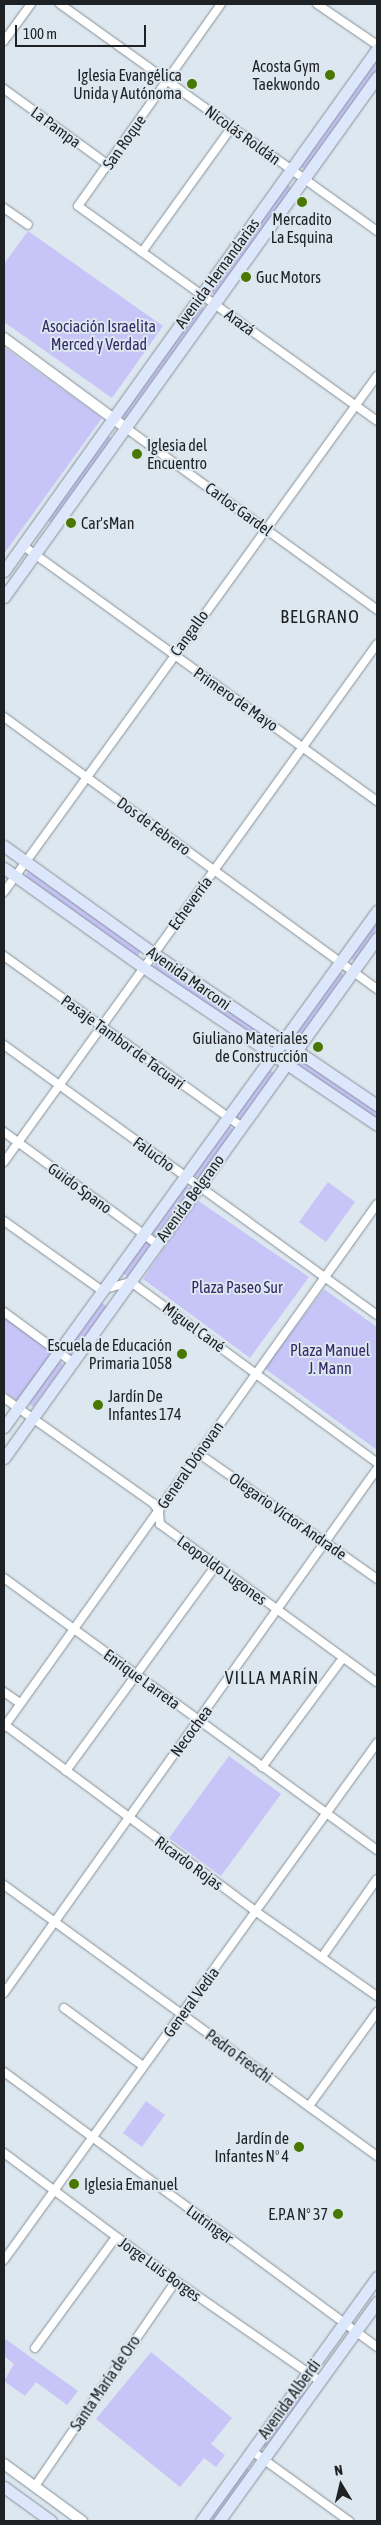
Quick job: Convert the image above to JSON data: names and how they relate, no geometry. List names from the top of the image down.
{
  "streets": {
    "main road": [
      "Avenida Hernandarias",
      "Avenida Marconi",
      "Avenida Belgrano",
      "Avenida Alberdi"
    ],
    "street": [
      "La Pampa",
      "Nicolás Roldán",
      "San Roque",
      "Arazá",
      "Carlos Gardel",
      "Cangallo",
      "Primero de Mayo",
      "Dos de Febrero",
      "Echeverría",
      "Pasaje Tambor de Tacuarí",
      "Falucho",
      "Guido Spano",
      "Miguel Cané",
      "General Dónovan",
      "Olegario Víctor Andrade",
      "Leopoldo Lugones",
      "Enrique Larreta",
      "Necochea",
      "Ricardo Rojas",
      "General Vedia",
      "Pedro Freschi",
      "Lutringer",
      "Jorge Luis Borges",
      "Santa María de Oro"
    ]
  },
  "crossings": [
    ["La Pampa", "San Roque"],
    ["Nicolás Roldán", "San Roque"],
    ["Nicolás Roldán", "Avenida Hernandarias"],
    ["San Roque", "Arazá"],
    ["Avenida Hernandarias", "Arazá"],
    ["Avenida Hernandarias", "Carlos Gardel"],
    ["Avenida Hernandarias", "Primero de Mayo"],
    ["Arazá", "Cangallo"],
    ["Carlos Gardel", "Cangallo"],
    ["Cangallo", "Primero de Mayo"],
    ["Cangallo", "Dos de Febrero"],
    ["Cangallo", "Avenida Marconi"],
    ["Primero de Mayo", "Echeverría"],
    ["Dos de Febrero", "Echeverría"],
    ["Dos de Febrero", "Avenida Belgrano"],
    ["Echeverría", "Avenida Marconi"],
    ["Echeverría", "Pasaje Tambor de Tacuarí"],
    ["Echeverría", "Falucho"],
    ["Echeverría", "Guido Spano"],
    ["Avenida Marconi", "Avenida Belgrano"],
    ["Pasaje Tambor de Tacuarí", "Avenida Belgrano"],
    ["Falucho", "Avenida Belgrano"],
    ["Falucho", "General Dónovan"],
    ["Guido Spano", "Avenida Belgrano"],
    ["Avenida Belgrano", "Miguel Cané"],
    ["Avenida Belgrano", "Leopoldo Lugones"],
    ["Miguel Cané", "General Dónovan"],
    ["General Dónovan", "Olegario Víctor Andrade"],
    ["General Dónovan", "Leopoldo Lugones"],
    ["General Dónovan", "Enrique Larreta"],
    ["General Dónovan", "Ricardo Rojas"],
    ["Olegario Víctor Andrade", "Necochea"],
    ["Leopoldo Lugones", "Necochea"],
    ["Enrique Larreta", "Necochea"],
    ["Enrique Larreta", "General Vedia"],
    ["Necochea", "Ricardo Rojas"],
    ["Necochea", "Pedro Freschi"],
    ["Ricardo Rojas", "General Vedia"],
    ["General Vedia", "Pedro Freschi"],
    ["General Vedia", "Lutringer"],
    ["General Vedia", "Jorge Luis Borges"],
    ["Lutringer", "Avenida Alberdi"],
    ["Jorge Luis Borges", "Santa María de Oro"],
    ["Jorge Luis Borges", "Avenida Alberdi"]
  ],
  "districts": ["BELGRANO", "VILLA MARÍN"],
  "parks": ["Asociación Israelita Merced y Verdad", "Plaza Paseo Sur", "Plaza Manuel J. Mann"],
  "places": [
    "Acosta Gym Taekwondo",
    "Iglesia Evangélica Unida y Autónoma",
    "Mercadito La Esquina",
    "Guc Motors",
    "Iglesia del Encuentro",
    "Car'sMan",
    "Giuliano Materiales de Construcción",
    "Escuela de Educación Primaria 1058",
    "Jardín De Infantes 174",
    "Jardín de Infantes Nº 4",
    "Iglesia Emanuel",
    "E.P.A N° 37"
  ],
  "scale_bar": "100 m",
  "north": "top"
}
